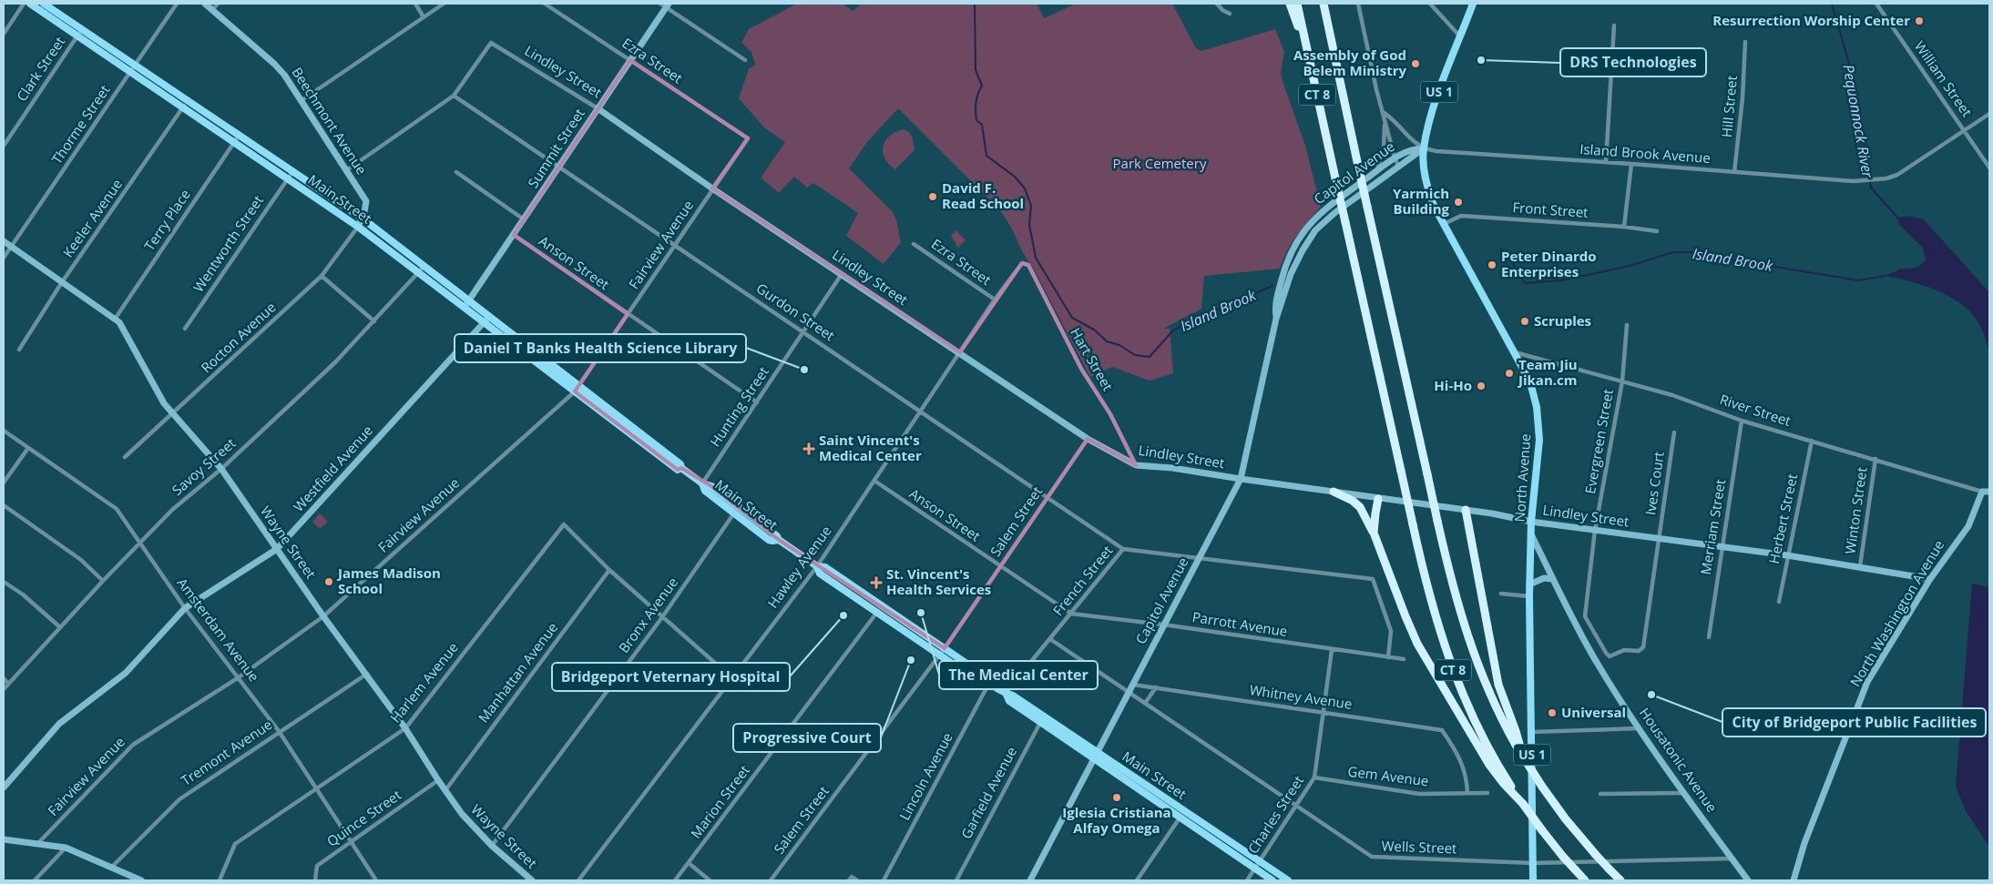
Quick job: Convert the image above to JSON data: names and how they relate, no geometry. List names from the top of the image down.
{
  "streets": {
    "highway": ["CT 8"],
    "main road": [
      "Lindley Street",
      "US 1",
      "Beechmont Avenue",
      "Summit Street",
      "Capitol Avenue",
      "Main Street",
      "Westfield Avenue",
      "North Avenue",
      "Wayne Street",
      "North Washington Avenue",
      "Housatonic Avenue"
    ],
    "street": [
      "Ezra Street",
      "Clark Street",
      "William Street",
      "Hill Street",
      "Thorme Street",
      "Island Brook Avenue",
      "Front Street",
      "Keeler Avenue",
      "Terry Place",
      "Wentworth Street",
      "Fairview Avenue",
      "Anson Street",
      "Gurdon Street",
      "Rocton Avenue",
      "Hart Street",
      "Hunting Street",
      "River Street",
      "Evergreen Street",
      "Savoy Street",
      "Ives Court",
      "Winton Street",
      "Herbert Street",
      "Salem Street",
      "Merriam Street",
      "Hawley Avenue",
      "French Street",
      "Bronx Avenue",
      "Parrott Avenue",
      "Amsterdam Avenue",
      "Manhattan Avenue",
      "Harlem Avenue",
      "Whitney Avenue",
      "Tremont Avenue",
      "Lincoln Avenue",
      "Gem Avenue",
      "Garfield Avenue",
      "Marion Street",
      "Charles Street",
      "Quince Street",
      "Wells Street"
    ]
  },
  "crossings": [
    ["Ezra Street", "Summit Street"],
    ["Ezra Street", "Fairview Avenue"],
    ["Ezra Street", "Hawley Avenue"],
    ["Clark Street", "Main Street"],
    ["Lindley Street", "Summit Street"],
    ["Lindley Street", "Capitol Avenue"],
    ["Lindley Street", "Fairview Avenue"],
    ["Lindley Street", "Gurdon Street"],
    ["Lindley Street", "Hart Street"],
    ["Lindley Street", "Hunting Street"],
    ["Lindley Street", "Evergreen Street"],
    ["Lindley Street", "North Avenue"],
    ["Lindley Street", "Ives Court"],
    ["Lindley Street", "Winton Street"],
    ["Lindley Street", "Herbert Street"],
    ["Lindley Street", "Salem Street"],
    ["Lindley Street", "Merriam Street"],
    ["Lindley Street", "Hawley Avenue"],
    ["Lindley Street", "North Washington Avenue"],
    ["William Street", "Island Brook Avenue"],
    ["Hill Street", "Island Brook Avenue"],
    ["Beechmont Avenue", "Main Street"],
    ["Beechmont Avenue", "Rocton Avenue"],
    ["Thorme Street", "Main Street"],
    ["Thorme Street", "Wayne Street"],
    ["Summit Street", "Main Street"],
    ["Summit Street", "Anson Street"],
    ["Summit Street", "Gurdon Street"],
    ["Island Brook Avenue", "Capitol Avenue"],
    ["Island Brook Avenue", "North Avenue"],
    ["Capitol Avenue", "Main Street"],
    ["Capitol Avenue", "North Avenue"],
    ["Capitol Avenue", "French Street"],
    ["Capitol Avenue", "Parrott Avenue"],
    ["Capitol Avenue", "Whitney Avenue"],
    ["Capitol Avenue", "Wells Street"],
    ["Main Street", "Keeler Avenue"],
    ["Main Street", "Terry Place"],
    ["Main Street", "Wentworth Street"],
    ["Main Street", "Fairview Avenue"],
    ["Main Street", "Rocton Avenue"],
    ["Main Street", "Hunting Street"],
    ["Main Street", "Savoy Street"],
    ["Main Street", "Westfield Avenue"],
    ["Main Street", "Salem Street"],
    ["Main Street", "Hawley Avenue"],
    ["Main Street", "French Street"],
    ["Main Street", "Bronx Avenue"],
    ["Main Street", "Lincoln Avenue"],
    ["Main Street", "Garfield Avenue"],
    ["Main Street", "Marion Street"],
    ["Main Street", "Charles Street"],
    ["Front Street", "North Avenue"],
    ["Keeler Avenue", "Wayne Street"],
    ["Terry Place", "Wayne Street"],
    ["Fairview Avenue", "Anson Street"],
    ["Fairview Avenue", "Gurdon Street"],
    ["Fairview Avenue", "Wayne Street"],
    ["Fairview Avenue", "Amsterdam Avenue"],
    ["Anson Street", "Hunting Street"],
    ["Anson Street", "Salem Street"],
    ["Anson Street", "Hawley Avenue"],
    ["Anson Street", "French Street"],
    ["Anson Street", "Parrott Avenue"],
    ["Gurdon Street", "Hunting Street"],
    ["Gurdon Street", "Salem Street"],
    ["Gurdon Street", "Hawley Avenue"],
    ["Gurdon Street", "French Street"],
    ["Rocton Avenue", "Wayne Street"],
    ["Hart Street", "Hawley Avenue"],
    ["River Street", "Evergreen Street"],
    ["River Street", "North Avenue"],
    ["River Street", "Winton Street"],
    ["River Street", "Herbert Street"],
    ["River Street", "Merriam Street"],
    ["River Street", "North Washington Avenue"],
    ["Evergreen Street", "Ives Court"],
    ["Savoy Street", "Wayne Street"],
    ["Savoy Street", "Amsterdam Avenue"],
    ["Westfield Avenue", "Wayne Street"],
    ["Westfield Avenue", "Amsterdam Avenue"],
    ["North Avenue", "Housatonic Avenue"],
    ["North Avenue", "Wells Street"],
    ["Wayne Street", "Bronx Avenue"],
    ["Wayne Street", "Manhattan Avenue"],
    ["Wayne Street", "Harlem Avenue"],
    ["Wayne Street", "Tremont Avenue"],
    ["Wayne Street", "Quince Street"],
    ["French Street", "Parrott Avenue"],
    ["French Street", "Wells Street"],
    ["Parrott Avenue", "Charles Street"],
    ["Amsterdam Avenue", "Harlem Avenue"],
    ["Amsterdam Avenue", "Tremont Avenue"],
    ["Amsterdam Avenue", "Quince Street"],
    ["Manhattan Avenue", "Harlem Avenue"],
    ["Whitney Avenue", "Gem Avenue"],
    ["Whitney Avenue", "Charles Street"],
    ["Housatonic Avenue", "Wells Street"],
    ["Gem Avenue", "Charles Street"],
    ["Charles Street", "Wells Street"]
  ],
  "water": ["Pequonnock River", "Island Brook"],
  "parks": ["Park Cemetery"],
  "places": {
    "other": [
      "Resurrection Worship Center",
      "DRS Technologies",
      "Assembly of God Belem Ministry",
      "David F. Read School",
      "Yarmich Building",
      "Peter Dinardo Enterprises",
      "Scruples",
      "Daniel T Banks Health Science Library",
      "Team Jiu Jikan.cm",
      "Hi-Ho",
      "James Madison School",
      "The Medical Center",
      "Bridgeport Veternary Hospital",
      "Progressive Court",
      "City of Bridgeport Public Facilities",
      "Universal",
      "Iglesia Cristiana Alfay Omega"
    ],
    "health": ["Saint Vincent's Medical Center", "St. Vincent's Health Services"]
  }
}
